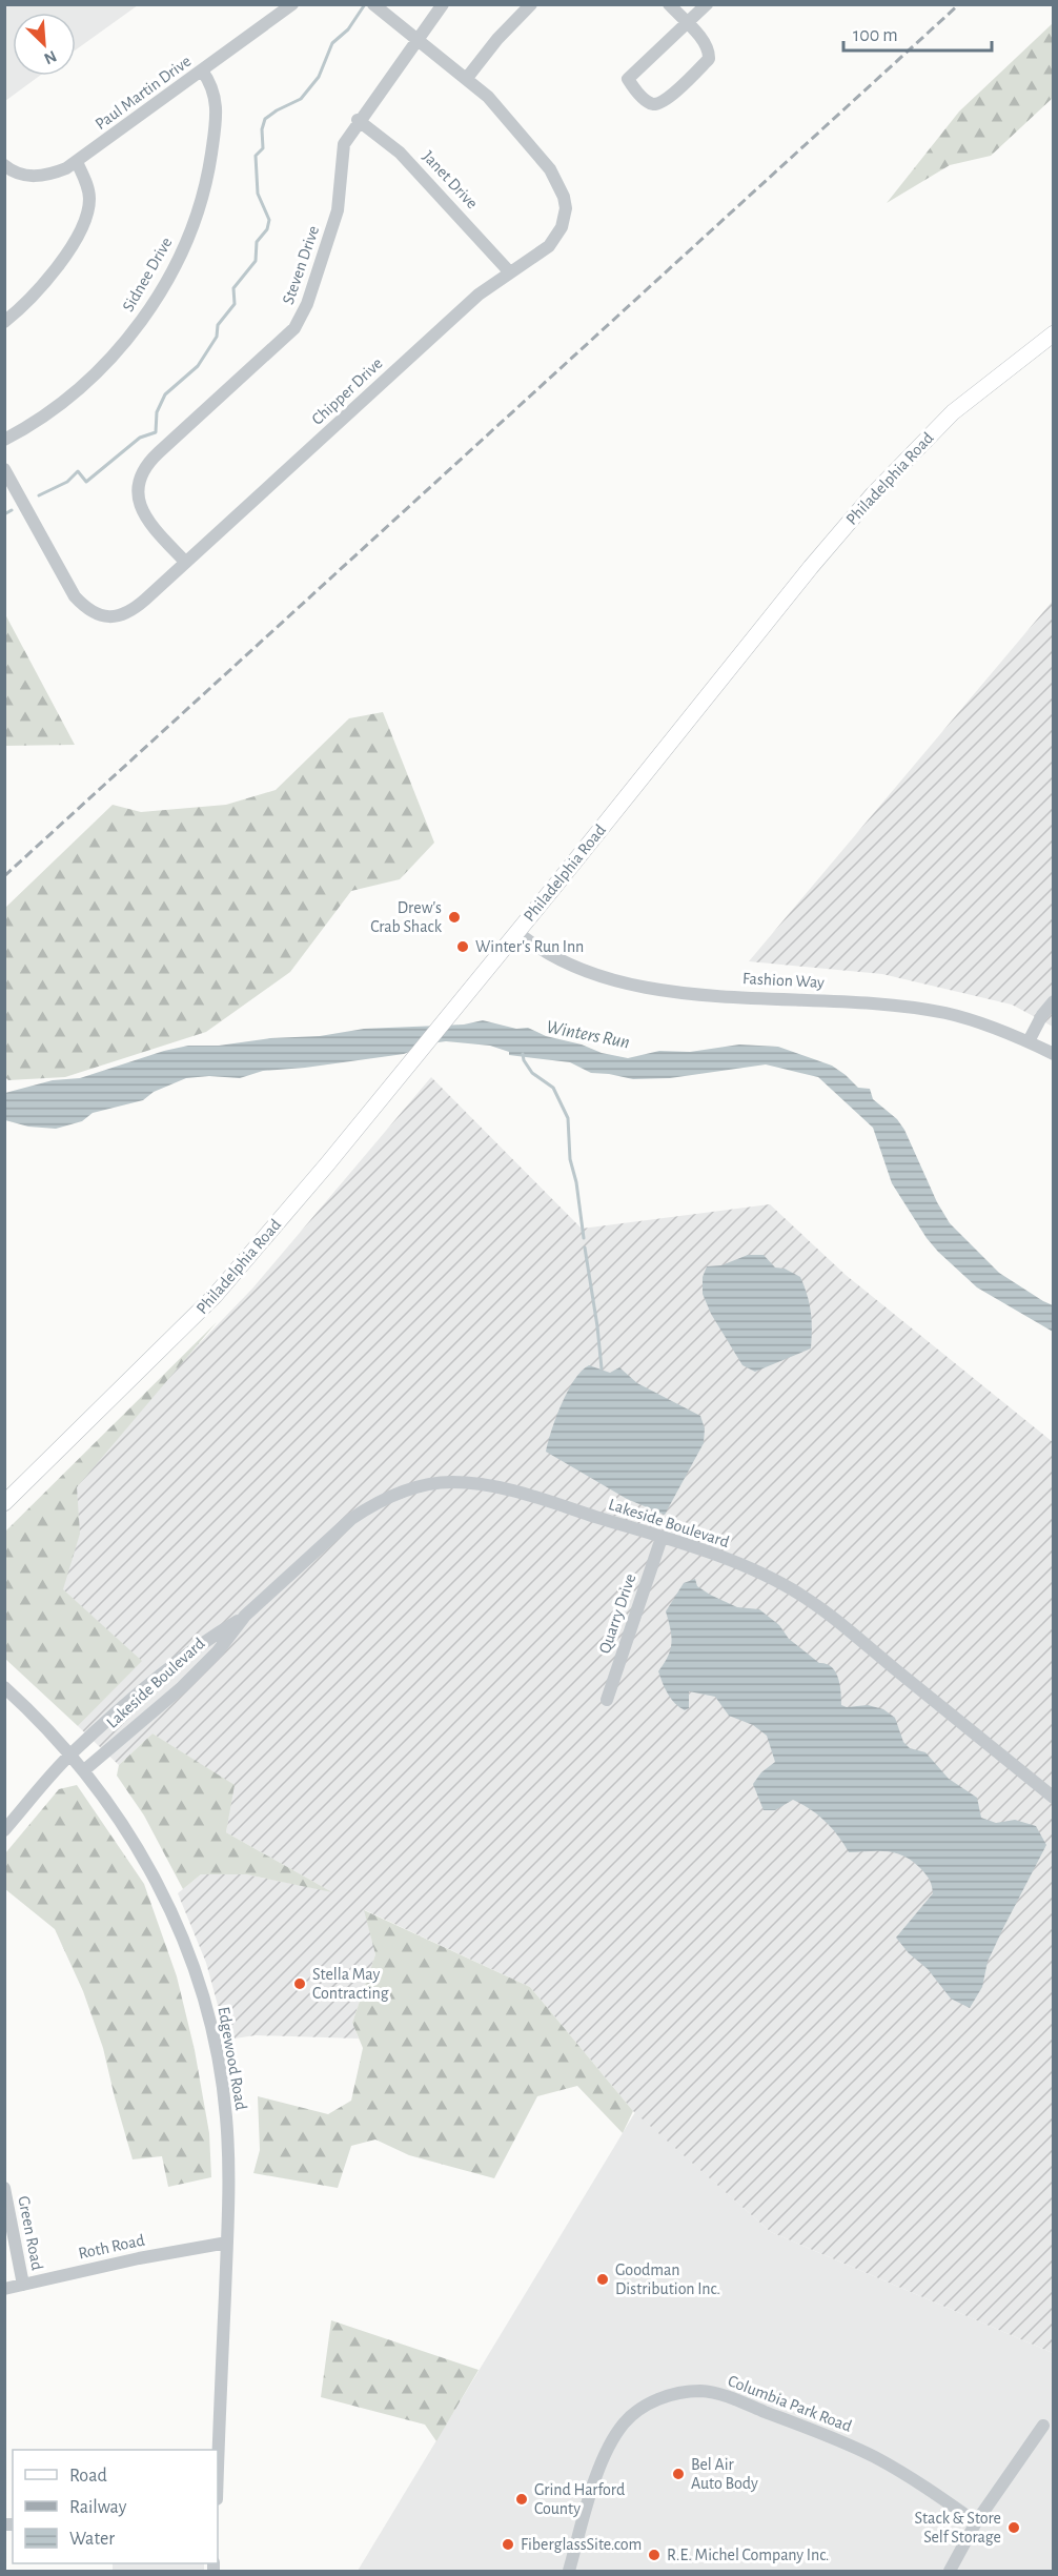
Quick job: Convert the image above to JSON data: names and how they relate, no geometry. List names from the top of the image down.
{
  "streets": {
    "main road": ["Philadelphia Road"],
    "street": [
      "Paul Martin Drive",
      "Janet Drive",
      "Steven Drive",
      "Sidnee Drive",
      "Chipper Drive",
      "Fashion Way",
      "Lakeside Boulevard",
      "Quarry Drive",
      "Edgewood Road",
      "Green Road",
      "Roth Road",
      "Columbia Park Road"
    ]
  },
  "crossings": [
    ["Paul Martin Drive", "Sidnee Drive"],
    ["Janet Drive", "Steven Drive"],
    ["Janet Drive", "Chipper Drive"],
    ["Steven Drive", "Chipper Drive"],
    ["Philadelphia Road", "Fashion Way"],
    ["Lakeside Boulevard", "Quarry Drive"],
    ["Lakeside Boulevard", "Edgewood Road"],
    ["Edgewood Road", "Roth Road"],
    ["Green Road", "Roth Road"]
  ],
  "water": ["Winters Run"],
  "places": [
    "Drew's Crab Shack",
    "Winter's Run Inn",
    "Stella May Contracting",
    "Goodman Distribution Inc.",
    "Bel Air Auto Body",
    "Grind Harford County",
    "Stack & Store Self Storage",
    "FiberglassSite.com",
    "R.E. Michel Company Inc."
  ],
  "legend": ["Road", "Railway", "Water"],
  "scale_bar": "100 m",
  "north": "bottom right"
}
